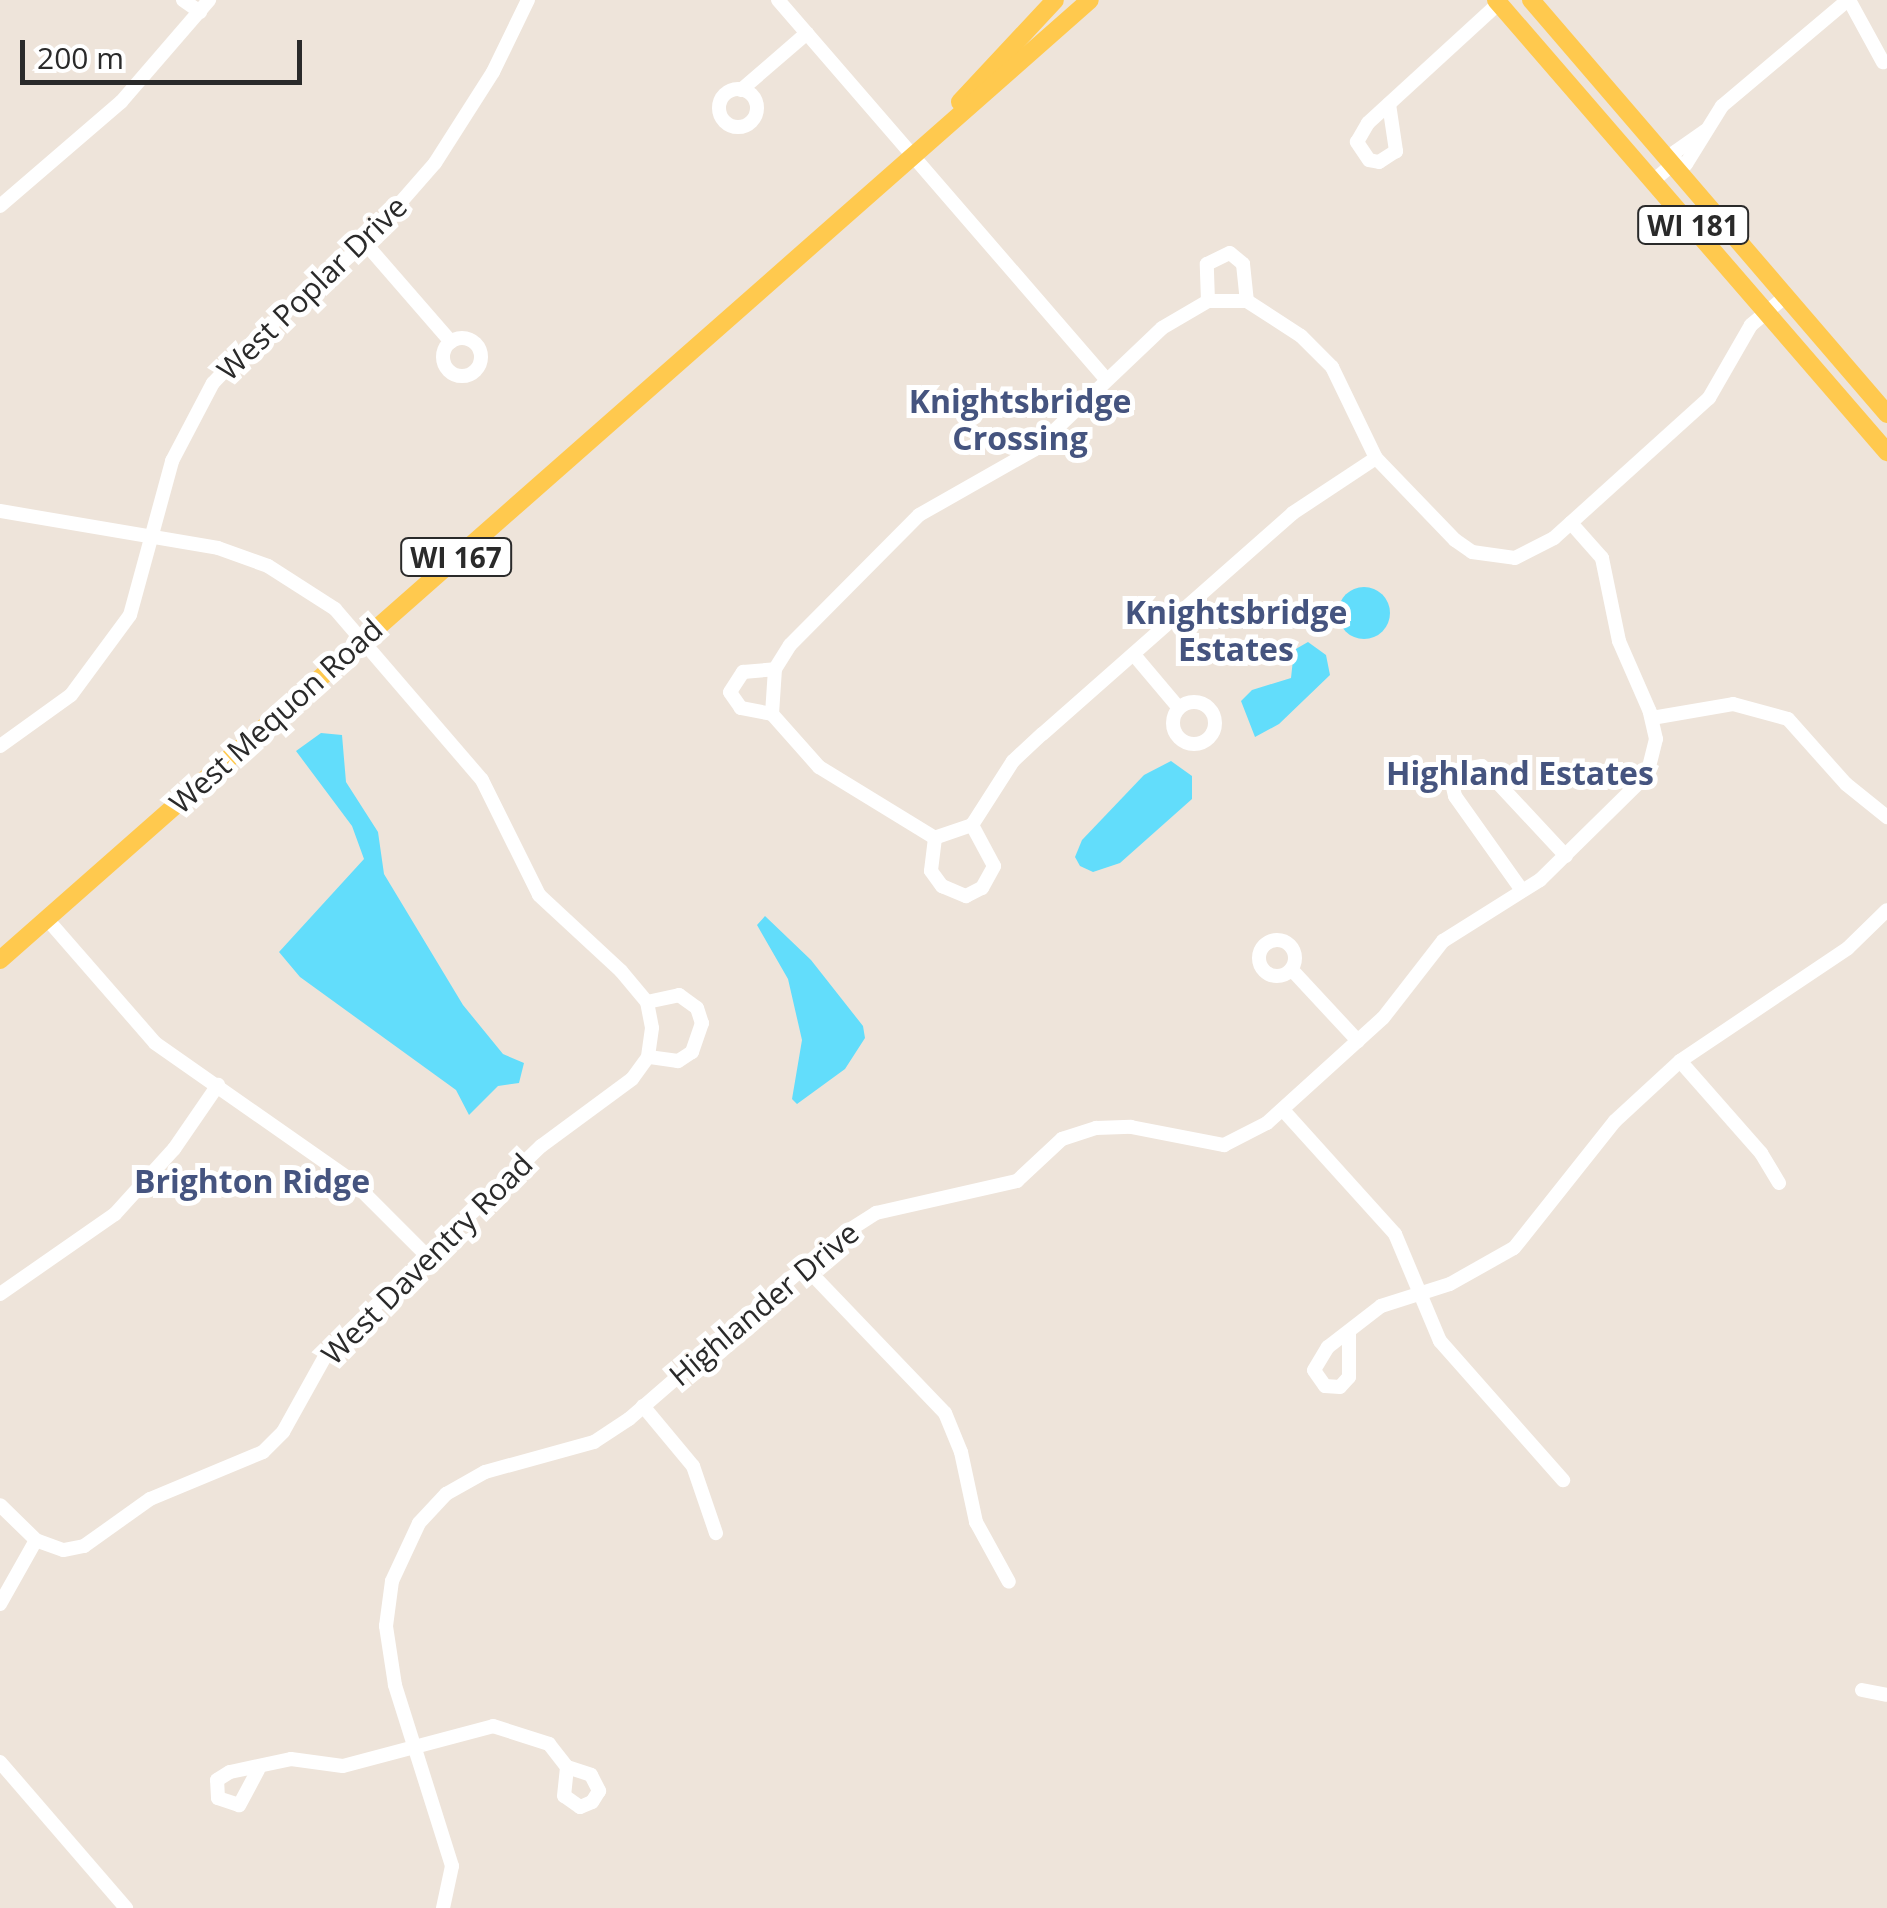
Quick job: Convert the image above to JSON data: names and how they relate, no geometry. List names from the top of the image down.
{
  "streets": {
    "main road": ["WI 181", "WI 167", "West Mequon Road"],
    "street": ["West Poplar Drive", "West Daventry Road", "Highlander Drive"]
  },
  "districts": [
    "Knightsbridge Crossing",
    "Knightsbridge Estates",
    "Highland Estates",
    "Brighton Ridge"
  ],
  "scale_bar": "200 m"
}
